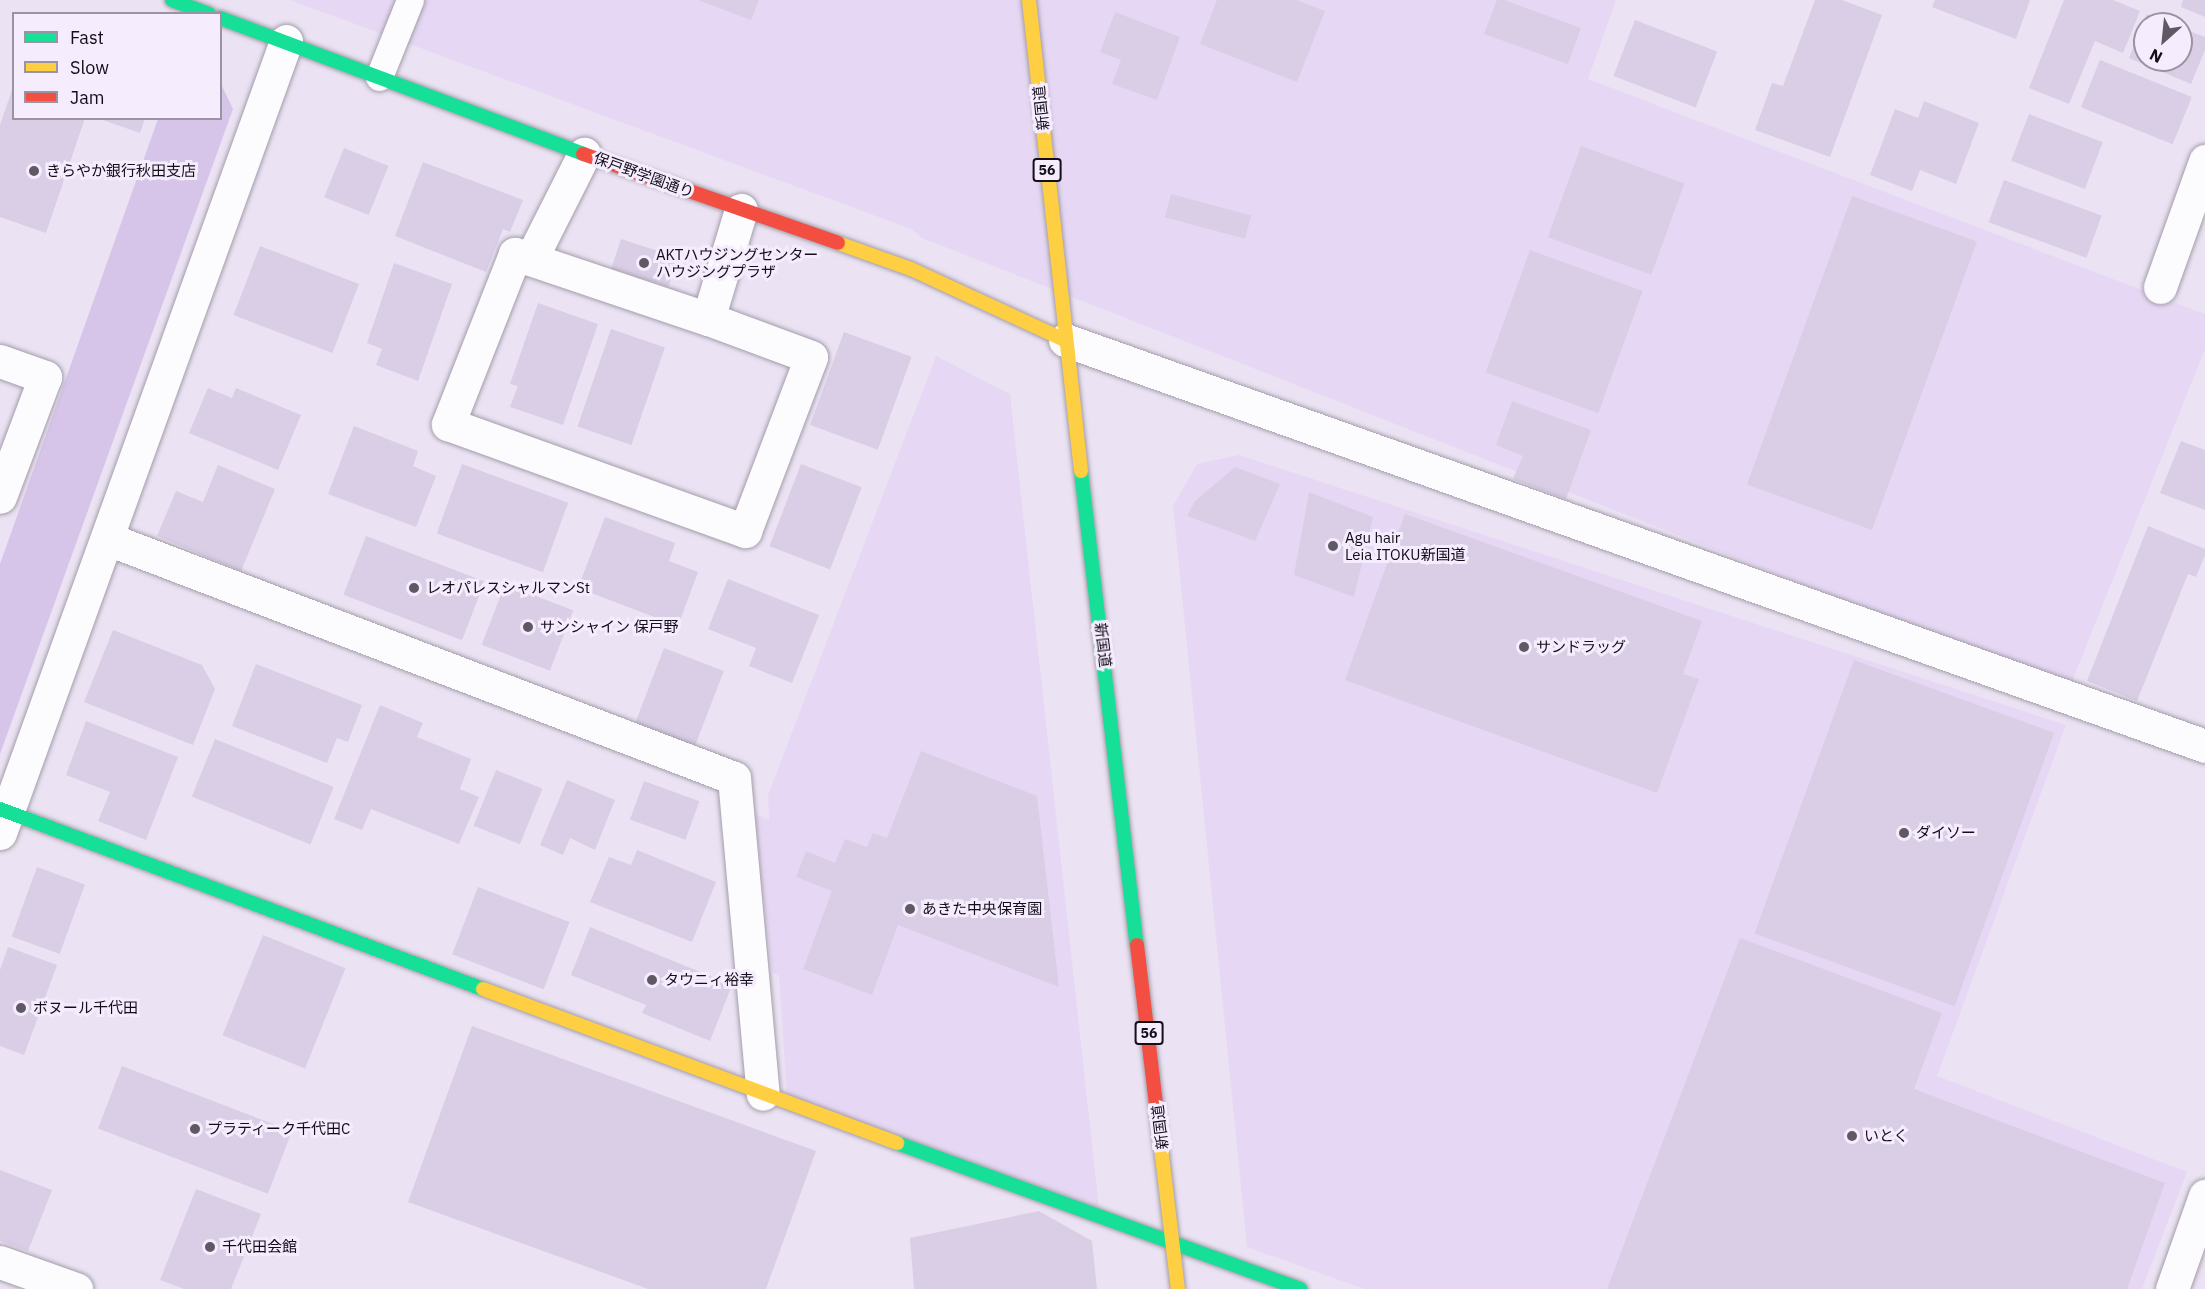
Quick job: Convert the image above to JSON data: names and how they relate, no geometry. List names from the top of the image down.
{
  "streets": {
    "street": ["新国道", "56", "保戸野学園通り"]
  },
  "crossings": [
    ["新国道", "保戸野学園通り"]
  ],
  "places": [
    "きらやか銀行秋田支店",
    "AKTハウジングセンター ハウジングプラザ",
    "Agu hair Leia ITOKU新国道",
    "レオパレスシャルマンSt",
    "サンシャイン 保戸野",
    "サンドラッグ",
    "ダイソー",
    "あきた中央保育園",
    "タウニィ裕幸",
    "ボヌール千代田",
    "プラティーク千代田C",
    "いとく",
    "千代田会館"
  ],
  "legend": ["Fast", "Slow", "Jam"],
  "north": "bottom left"
}
